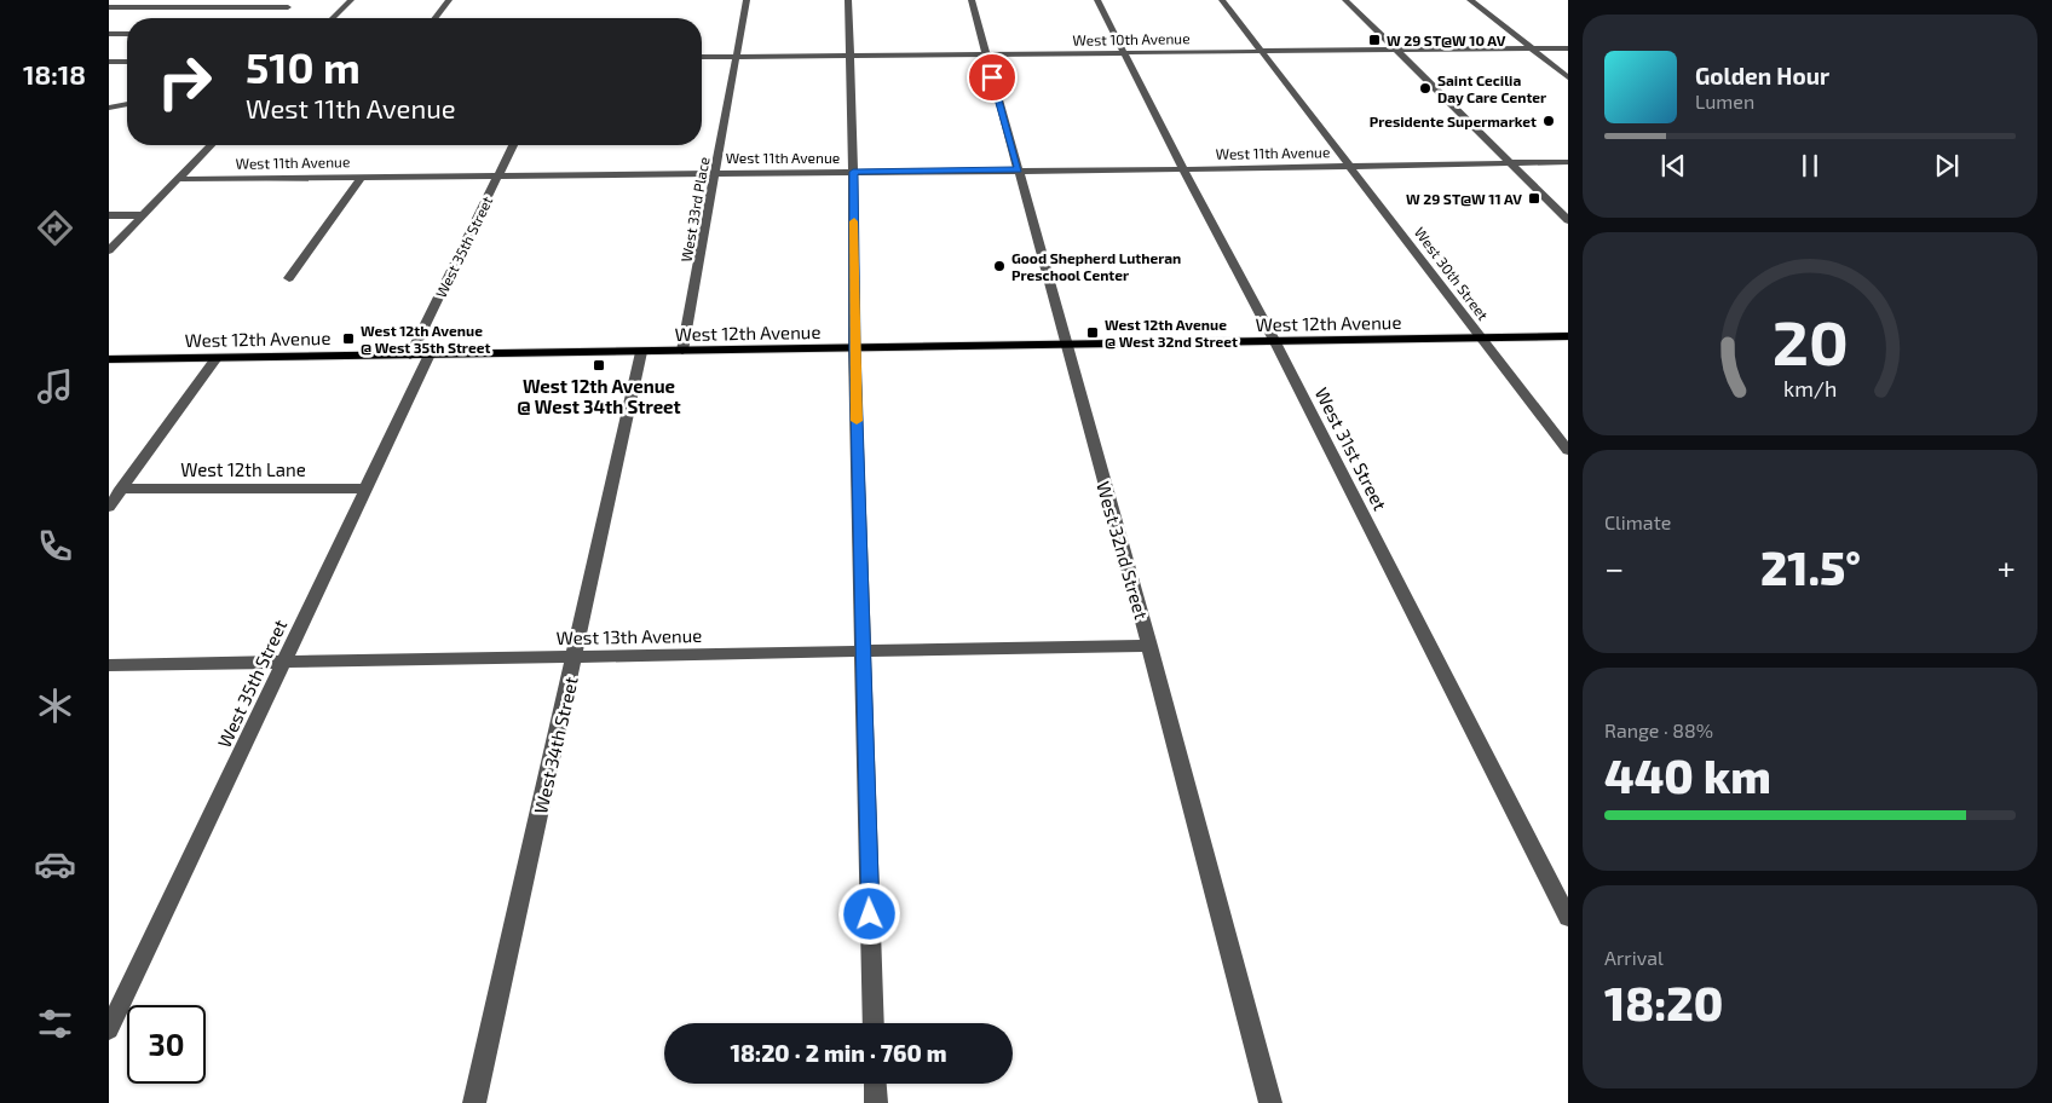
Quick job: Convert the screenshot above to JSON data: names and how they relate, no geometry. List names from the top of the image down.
{
  "streets": {
    "main road": ["West 12th Avenue"],
    "street": [
      "West 10th Avenue",
      "West 11th Avenue",
      "West 33rd Place",
      "West 35th Street",
      "West 30th Street",
      "West 31st Street",
      "West 12th Lane",
      "West 32nd Street",
      "West 13th Avenue",
      "West 34th Street"
    ]
  },
  "crossings": [
    ["West 10th Avenue", "West 33rd Place"],
    ["West 10th Avenue", "West 30th Street"],
    ["West 10th Avenue", "West 31st Street"],
    ["West 10th Avenue", "West 32nd Street"],
    ["West 11th Avenue", "West 33rd Place"],
    ["West 11th Avenue", "West 35th Street"],
    ["West 11th Avenue", "West 30th Street"],
    ["West 11th Avenue", "West 31st Street"],
    ["West 11th Avenue", "West 32nd Street"],
    ["West 33rd Place", "West 12th Avenue"],
    ["West 35th Street", "West 12th Avenue"],
    ["West 35th Street", "West 12th Lane"],
    ["West 35th Street", "West 13th Avenue"],
    ["West 30th Street", "West 12th Avenue"],
    ["West 12th Avenue", "West 31st Street"],
    ["West 12th Avenue", "West 32nd Street"],
    ["West 12th Avenue", "West 34th Street"],
    ["West 32nd Street", "West 13th Avenue"],
    ["West 13th Avenue", "West 34th Street"]
  ],
  "places": {
    "transit": [
      "W 29 ST@W 10 AV",
      "W 29 ST@W 11 AV",
      "West 12th Avenue @ West 32nd Street",
      "West 12th Avenue @ West 35th Street",
      "West 12th Avenue @ West 34th Street"
    ],
    "other": ["Saint Cecilia Day Care Center", "Presidente Supermarket", "Good Shepherd Lutheran Preschool Center"]
  },
  "page": {
    "tabs": "18:18",
    "turn": ["510 m", "West 11th Avenue"],
    "song": ["Golden Hour", "Lumen"],
    "tile": [
      "Climate",
      ["Range · 88%", "440 km"],
      ["Arrival", "18:20"]
    ],
    "heat": ["−", "21.5°", "+"],
    "limit": "30",
    "trip": "18:20 · 2 min · 760 m",
    "gauge": ["20", "km/h"]
  }
}
